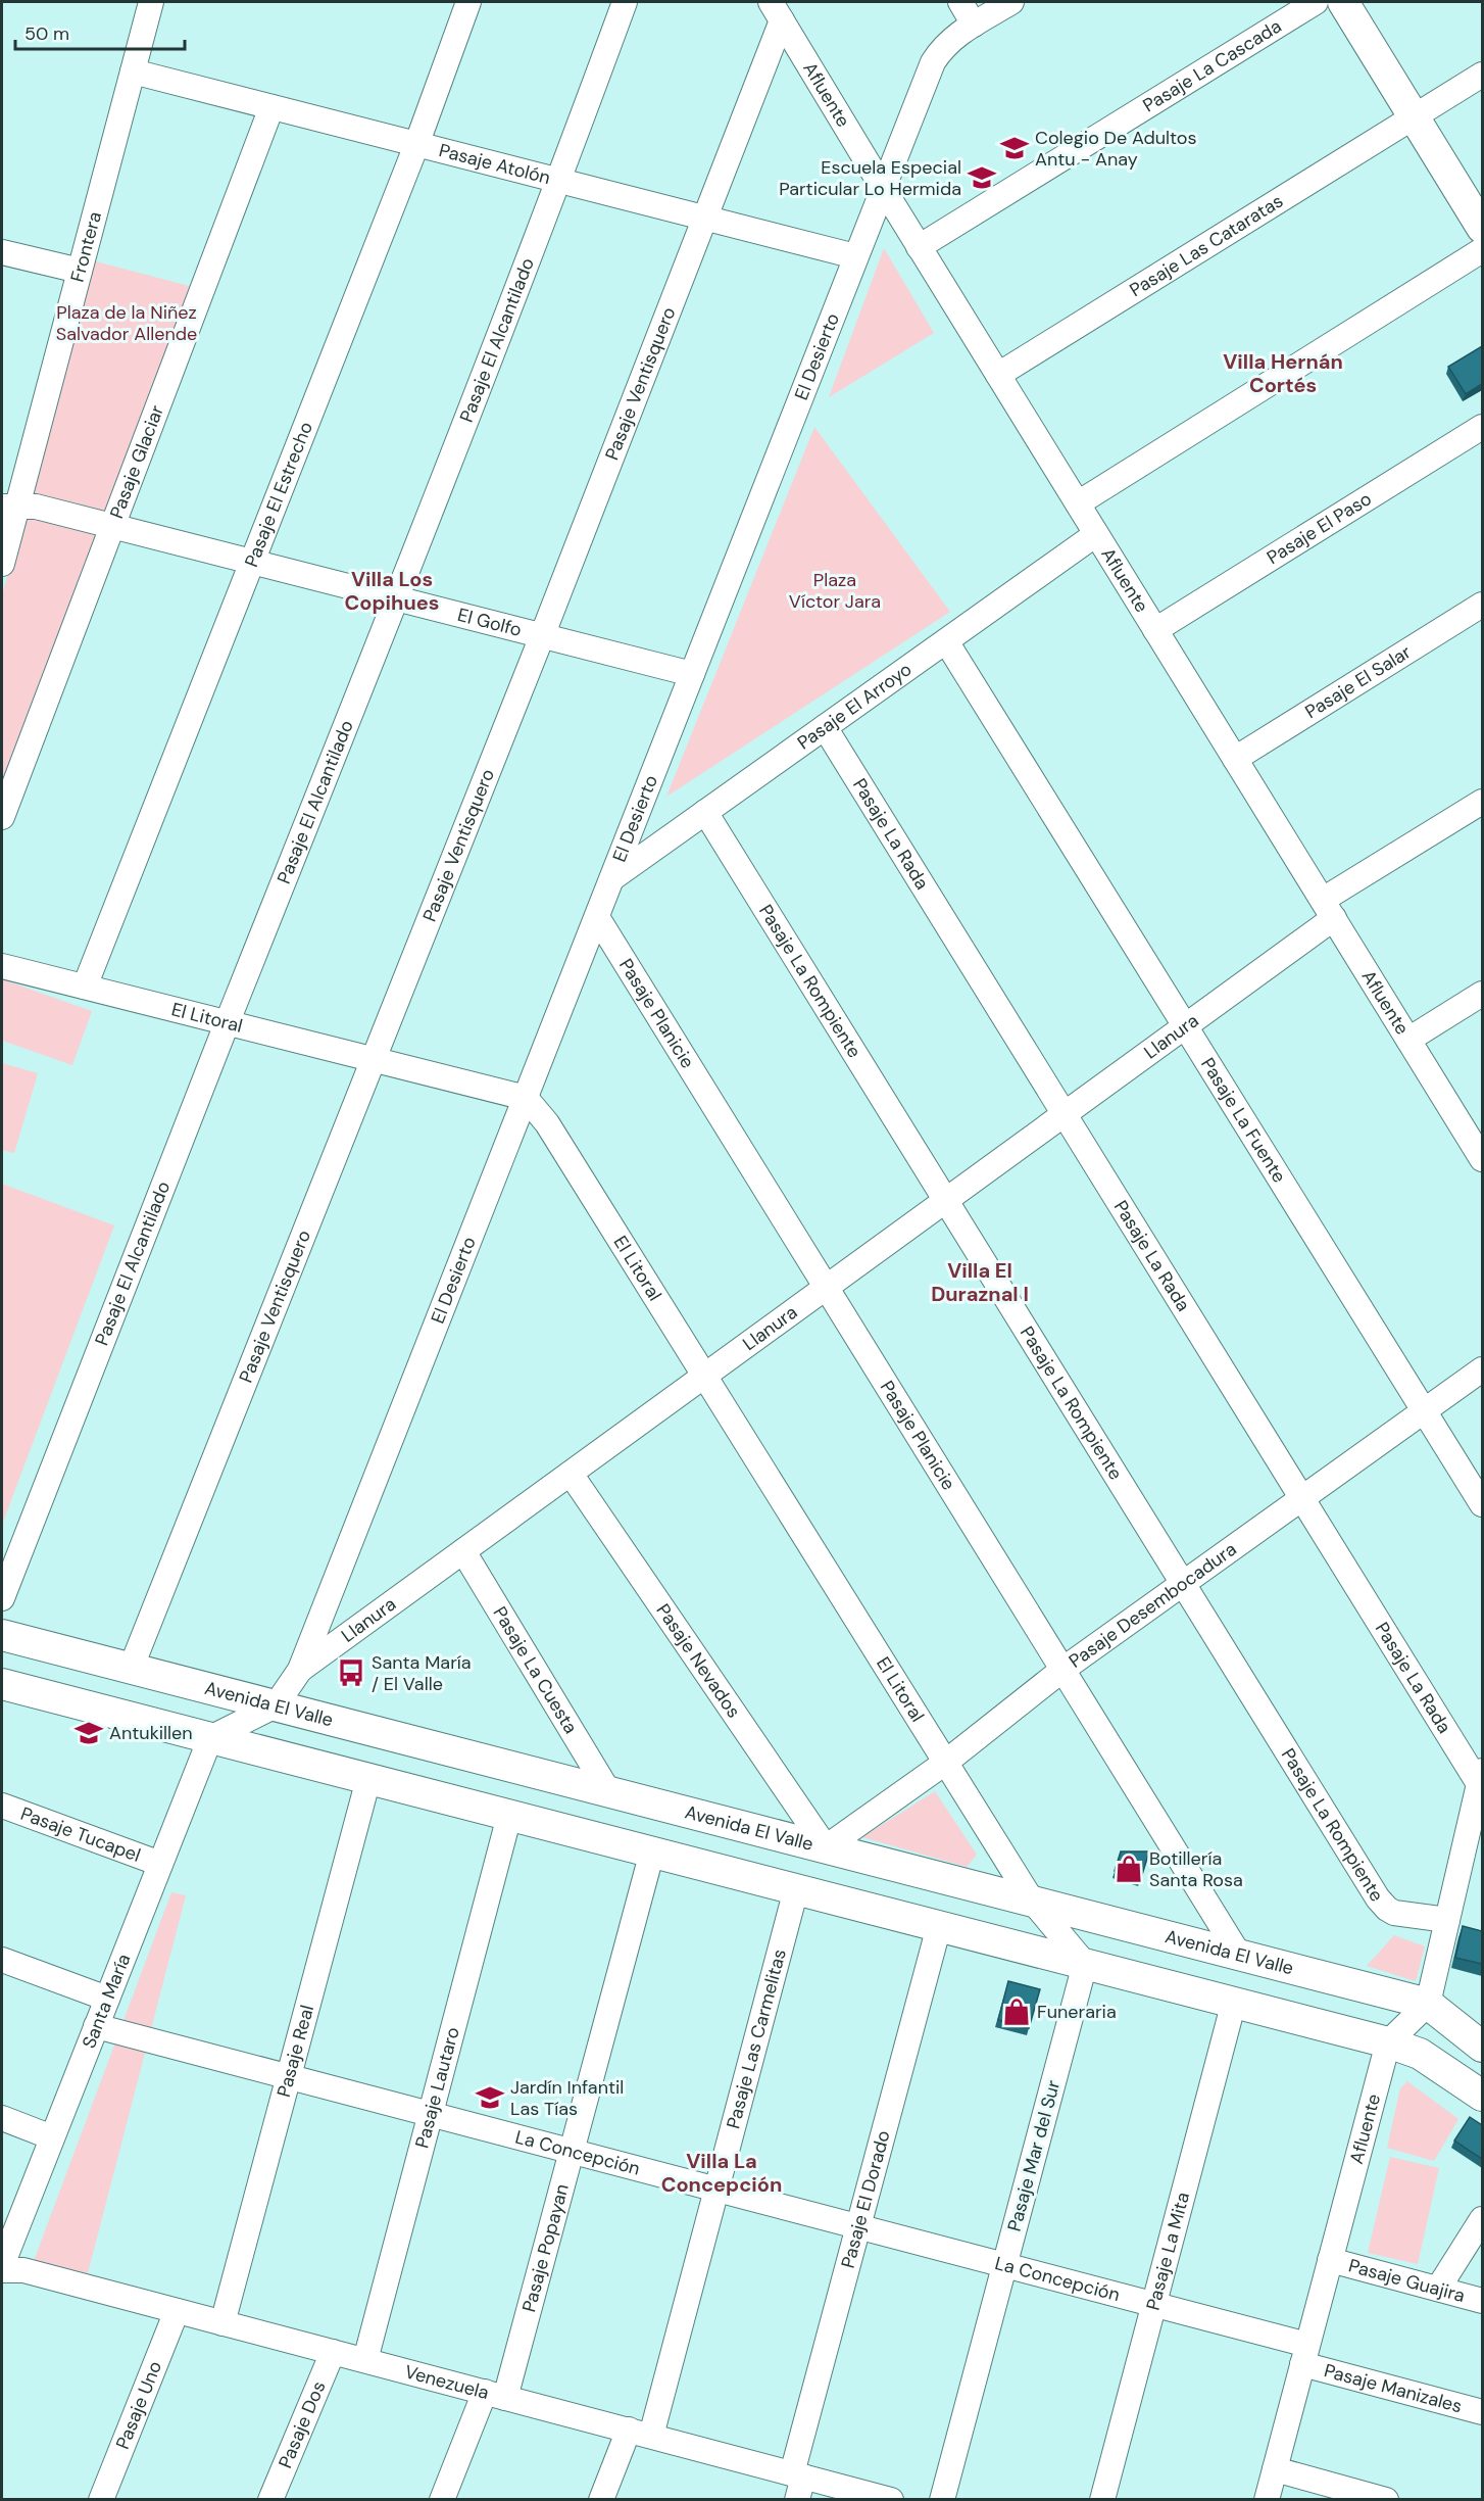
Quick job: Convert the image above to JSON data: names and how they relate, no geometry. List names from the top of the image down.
{
  "streets": {
    "street": [
      "Pasaje La Cascada",
      "Afluente",
      "Pasaje Atolón",
      "Pasaje Las Cataratas",
      "Frontera",
      "Pasaje El Alcantilado",
      "El Desierto",
      "Pasaje Ventisquero",
      "Pasaje Glaciar",
      "Pasaje El Estrecho",
      "Pasaje El Paso",
      "El Golfo",
      "Pasaje El Salar",
      "Pasaje El Arroyo",
      "Pasaje La Rada",
      "Pasaje La Rompiente",
      "Pasaje Planicie",
      "El Litoral",
      "Llanura",
      "Pasaje La Fuente",
      "Pasaje Desembocadura",
      "Pasaje Nevados",
      "Pasaje La Cuesta",
      "Avenida El Valle",
      "Pasaje Tucapel",
      "Santa María",
      "Pasaje Las Carmelitas",
      "Pasaje Real",
      "Pasaje Lautaro",
      "La Concepción",
      "Pasaje Mar del Sur",
      "Pasaje El Dorado",
      "Pasaje Popayan",
      "Pasaje La Mita",
      "Pasaje Guajira",
      "Venezuela",
      "Pasaje Manizales",
      "Pasaje Uno",
      "Pasaje Dos"
    ]
  },
  "crossings": [
    ["Pasaje La Cascada", "Afluente"],
    ["Afluente", "Pasaje Las Cataratas"],
    ["Afluente", "El Desierto"],
    ["Afluente", "Pasaje Ventisquero"],
    ["Afluente", "Pasaje El Paso"],
    ["Afluente", "Pasaje El Salar"],
    ["Afluente", "Pasaje El Arroyo"],
    ["Afluente", "Llanura"],
    ["Afluente", "La Concepción"],
    ["Afluente", "Pasaje Guajira"],
    ["Afluente", "Pasaje Manizales"],
    ["Pasaje Atolón", "Frontera"],
    ["Pasaje Atolón", "Pasaje El Alcantilado"],
    ["Pasaje Atolón", "El Desierto"],
    ["Pasaje Atolón", "Pasaje Ventisquero"],
    ["Pasaje Atolón", "Pasaje Glaciar"],
    ["Pasaje Atolón", "Pasaje El Estrecho"],
    ["Frontera", "El Golfo"],
    ["Pasaje El Alcantilado", "El Golfo"],
    ["Pasaje El Alcantilado", "El Litoral"],
    ["El Desierto", "El Golfo"],
    ["El Desierto", "Pasaje El Arroyo"],
    ["El Desierto", "Pasaje Planicie"],
    ["El Desierto", "El Litoral"],
    ["El Desierto", "Llanura"],
    ["Pasaje Ventisquero", "El Golfo"],
    ["Pasaje Ventisquero", "El Litoral"],
    ["Pasaje Ventisquero", "Avenida El Valle"],
    ["Pasaje Glaciar", "El Golfo"],
    ["Pasaje El Estrecho", "El Golfo"],
    ["Pasaje El Estrecho", "El Litoral"],
    ["Pasaje El Arroyo", "Pasaje La Rada"],
    ["Pasaje El Arroyo", "Pasaje La Rompiente"],
    ["Pasaje El Arroyo", "Pasaje La Fuente"],
    ["Pasaje La Rada", "Llanura"],
    ["Pasaje La Rada", "Pasaje Desembocadura"],
    ["Pasaje La Rompiente", "Llanura"],
    ["Pasaje La Rompiente", "Pasaje Desembocadura"],
    ["Pasaje Planicie", "Llanura"],
    ["Pasaje Planicie", "Pasaje Desembocadura"],
    ["Pasaje Planicie", "Avenida El Valle"],
    ["El Litoral", "Llanura"],
    ["El Litoral", "Pasaje Desembocadura"],
    ["El Litoral", "Avenida El Valle"],
    ["Llanura", "Pasaje La Fuente"],
    ["Llanura", "Pasaje Nevados"],
    ["Llanura", "Pasaje La Cuesta"],
    ["Llanura", "Avenida El Valle"],
    ["Llanura", "Santa María"],
    ["Pasaje La Fuente", "Pasaje Desembocadura"],
    ["Pasaje Desembocadura", "Pasaje Nevados"],
    ["Pasaje Desembocadura", "Avenida El Valle"],
    ["Pasaje Nevados", "Avenida El Valle"],
    ["Pasaje La Cuesta", "Avenida El Valle"],
    ["Pasaje Tucapel", "Santa María"],
    ["Santa María", "La Concepción"],
    ["Pasaje Las Carmelitas", "La Concepción"],
    ["Pasaje Las Carmelitas", "Venezuela"],
    ["Pasaje Real", "La Concepción"],
    ["Pasaje Real", "Venezuela"],
    ["Pasaje Lautaro", "La Concepción"],
    ["Pasaje Lautaro", "Venezuela"],
    ["La Concepción", "Pasaje Mar del Sur"],
    ["La Concepción", "Pasaje El Dorado"],
    ["La Concepción", "Pasaje Popayan"],
    ["La Concepción", "Pasaje La Mita"],
    ["La Concepción", "Pasaje Manizales"],
    ["Pasaje El Dorado", "Venezuela"],
    ["Pasaje Popayan", "Venezuela"],
    ["Venezuela", "Pasaje Uno"],
    ["Venezuela", "Pasaje Dos"]
  ],
  "districts": [
    "Villa Hernán Cortés",
    "Villa Los Copihues",
    "Villa El Duraznal I",
    "Villa La Concepción"
  ],
  "parks": ["Plaza de la Niñez Salvador Allende", "Plaza Víctor Jara"],
  "places": {
    "school or university": [
      "Colegio De Adultos Antu - Anay",
      "Escuela Especial Particular Lo Hermida",
      "Antukillen",
      "Jardín Infantil Las Tías"
    ],
    "bus stop": ["Santa María / El Valle"],
    "shop": ["Botillería Santa Rosa", "Funeraria"]
  },
  "scale_bar": "50 m"
}
